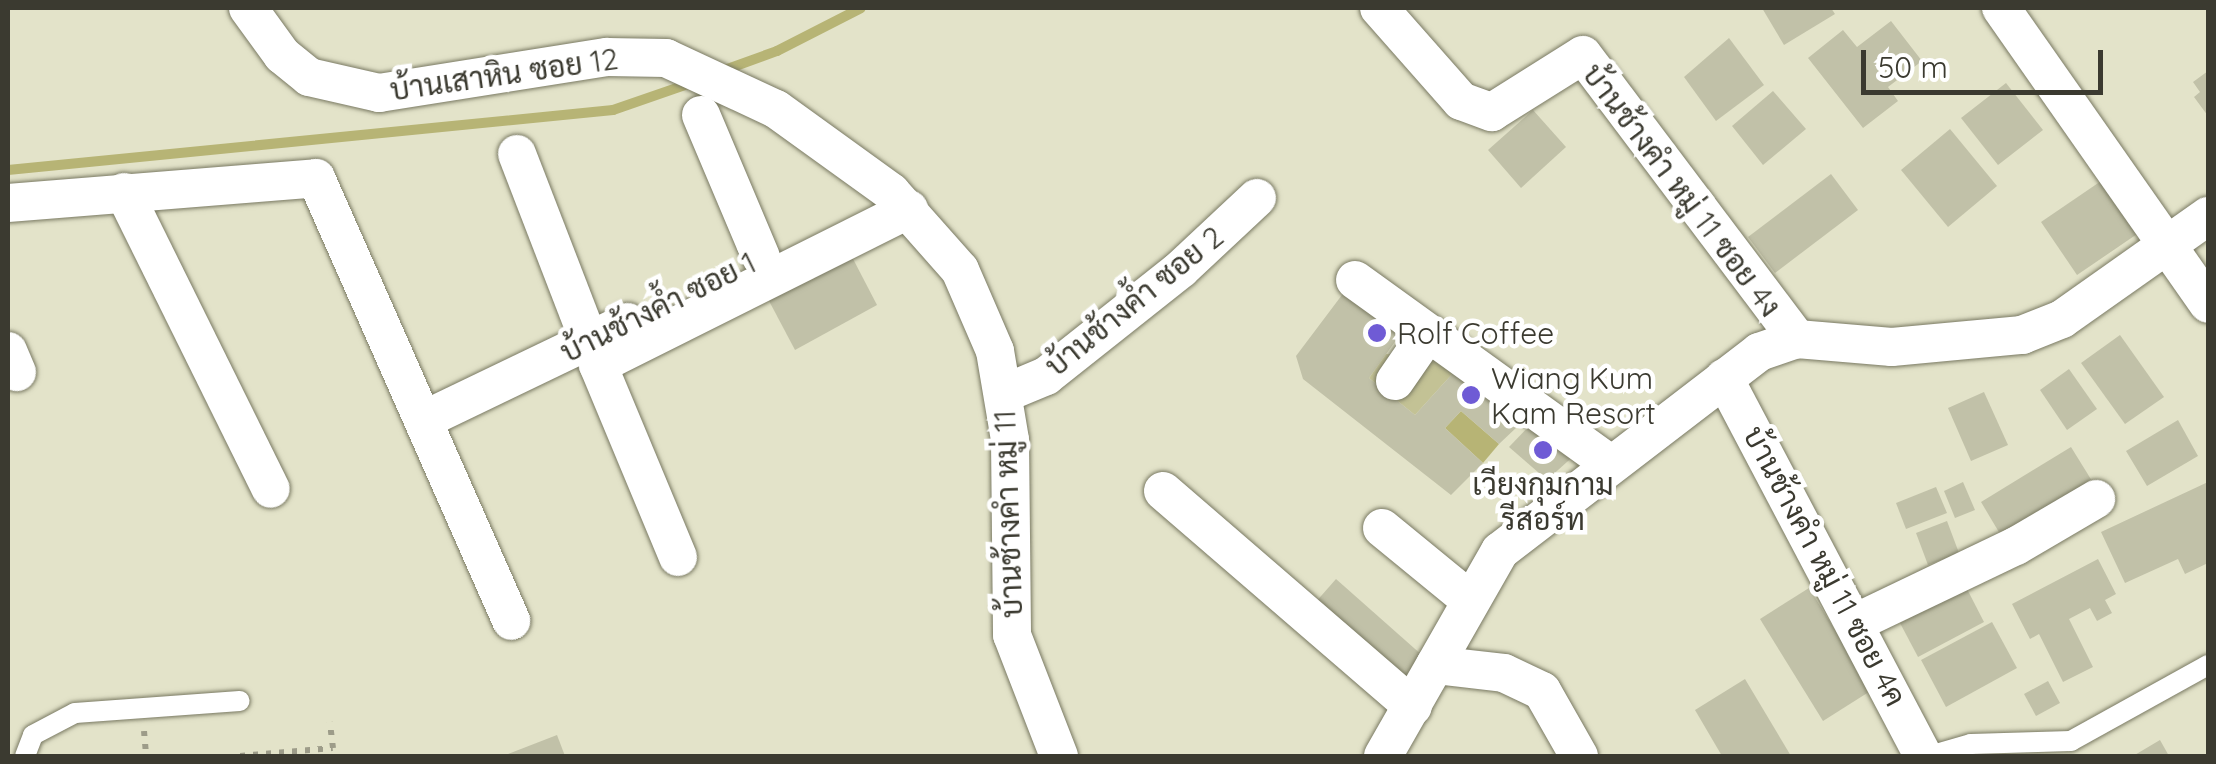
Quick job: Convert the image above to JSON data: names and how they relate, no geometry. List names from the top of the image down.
{
  "streets": {
    "street": [
      "บ้านเสาหิน ซอย 12",
      "บ้านช้างคำ หมู่ 11 ซอย 4ง",
      "บ้านช้างค้ำ ซอย 2",
      "บ้านช้างค้ำ ซอย 1",
      "บ้านช้างคำ หมู่ 11",
      "บ้านช้างคำ หมู่ 11 ซอย 4ค"
    ]
  },
  "crossings": [
    ["บ้านเสาหิน ซอย 12", "บ้านช้างคำ หมู่ 11"],
    ["บ้านช้างค้ำ ซอย 2", "บ้านช้างคำ หมู่ 11"],
    ["บ้านช้างค้ำ ซอย 1", "บ้านช้างคำ หมู่ 11"]
  ],
  "places": ["Rolf Coffee", "Wiang Kum Kam Resort", "เวียงกุมกาม รีสอร์ท"],
  "scale_bar": "50 m"
}
